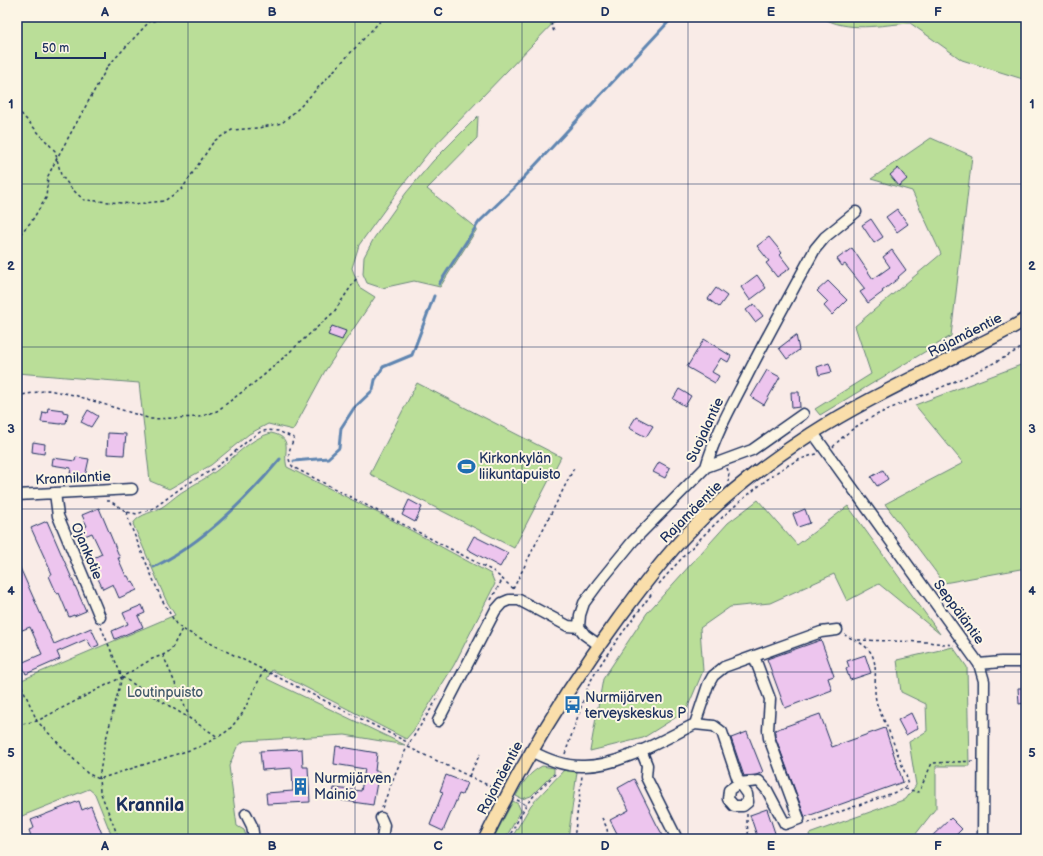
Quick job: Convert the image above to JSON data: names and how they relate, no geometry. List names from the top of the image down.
{
  "streets": {
    "main road": ["Rajamäentie"],
    "street": [
      "Suojalantie",
      "Krannilantie",
      "Ojankotie",
      "Seppäläntie"
    ]
  },
  "crossings": [
    ["Rajamäentie", "Seppäläntie"],
    ["Krannilantie", "Ojankotie"]
  ],
  "districts": ["Krannila"],
  "parks": ["Loutinpuisto"],
  "places": {
    "sports": ["Kirkonkylän liikuntapuisto"],
    "bus stop": ["Nurmijärven terveyskeskus P"],
    "building": ["Nurmijärven Mainio"]
  },
  "scale_bar": "50 m",
  "grid": {
    "columns": [
      "A",
      "B",
      "C",
      "D",
      "E",
      "F"
    ],
    "rows": [
      "1",
      "2",
      "3",
      "4",
      "5"
    ]
  }
}
